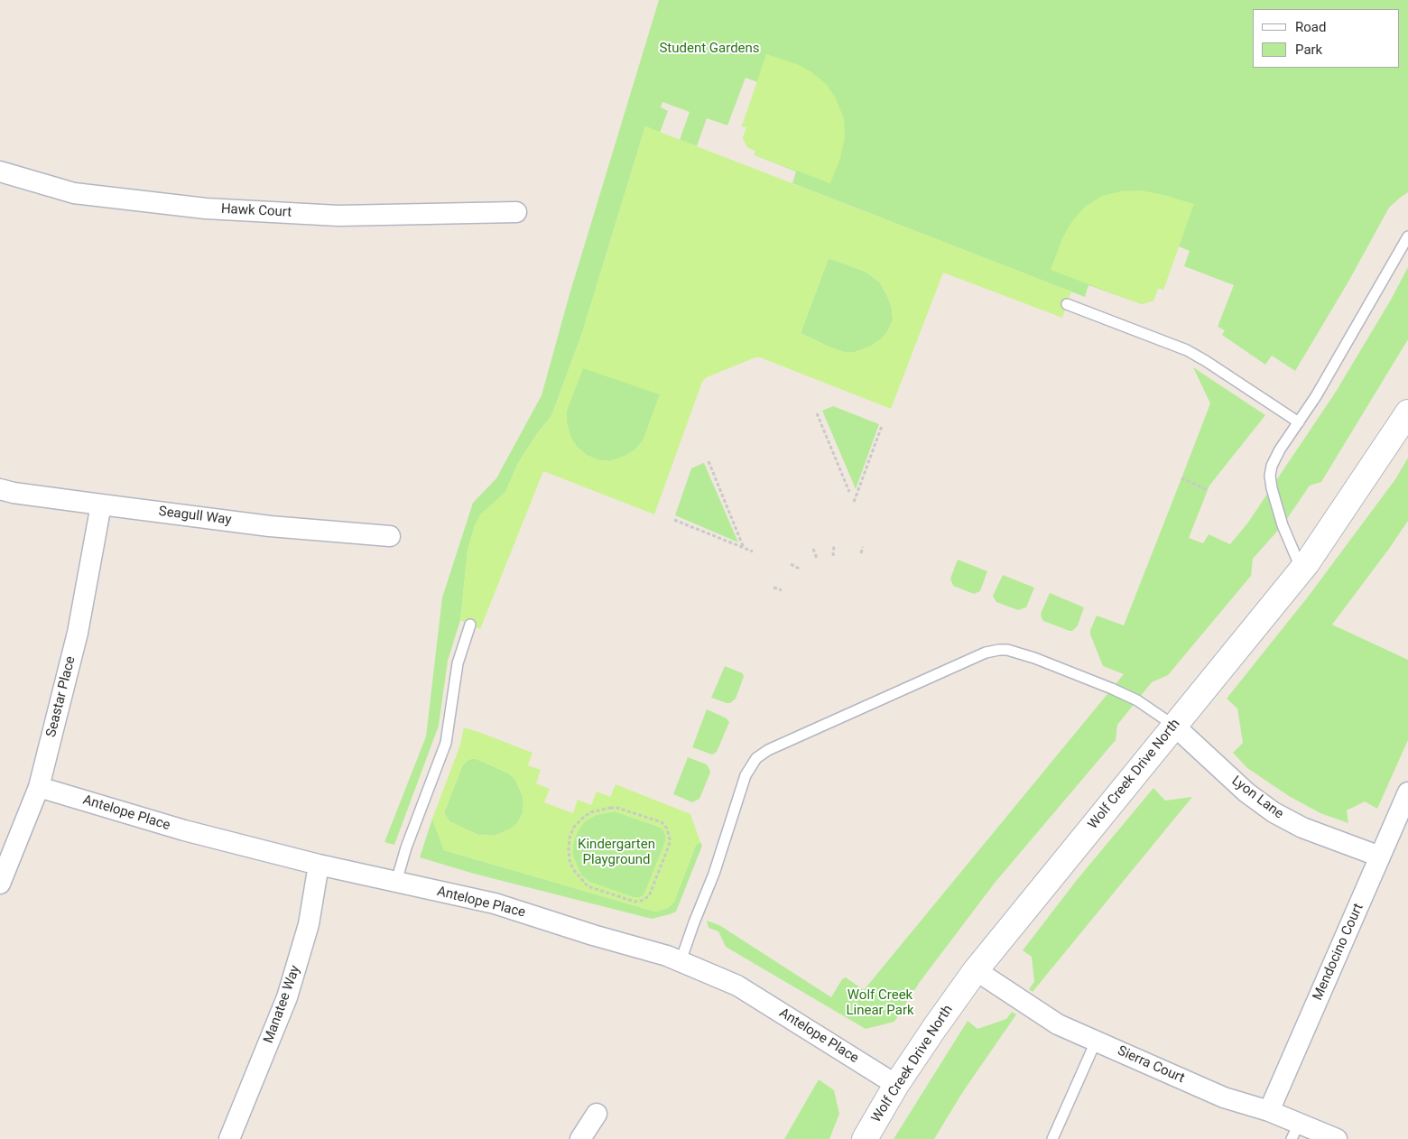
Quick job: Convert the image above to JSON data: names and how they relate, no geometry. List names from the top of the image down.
{
  "streets": {
    "street": [
      "Hawk Court",
      "Seagull Way",
      "Seastar Place",
      "Wolf Creek Drive North",
      "Lyon Lane",
      "Antelope Place",
      "Mendocino Court",
      "Manatee Way",
      "Sierra Court"
    ]
  },
  "crossings": [
    ["Seagull Way", "Seastar Place"],
    ["Seastar Place", "Antelope Place"],
    ["Wolf Creek Drive North", "Lyon Lane"],
    ["Wolf Creek Drive North", "Antelope Place"],
    ["Wolf Creek Drive North", "Sierra Court"],
    ["Lyon Lane", "Mendocino Court"],
    ["Antelope Place", "Manatee Way"],
    ["Mendocino Court", "Sierra Court"]
  ],
  "parks": ["Student Gardens", "Kindergarten Playground", "Wolf Creek Linear Park"],
  "legend": ["Road", "Park"]
}
